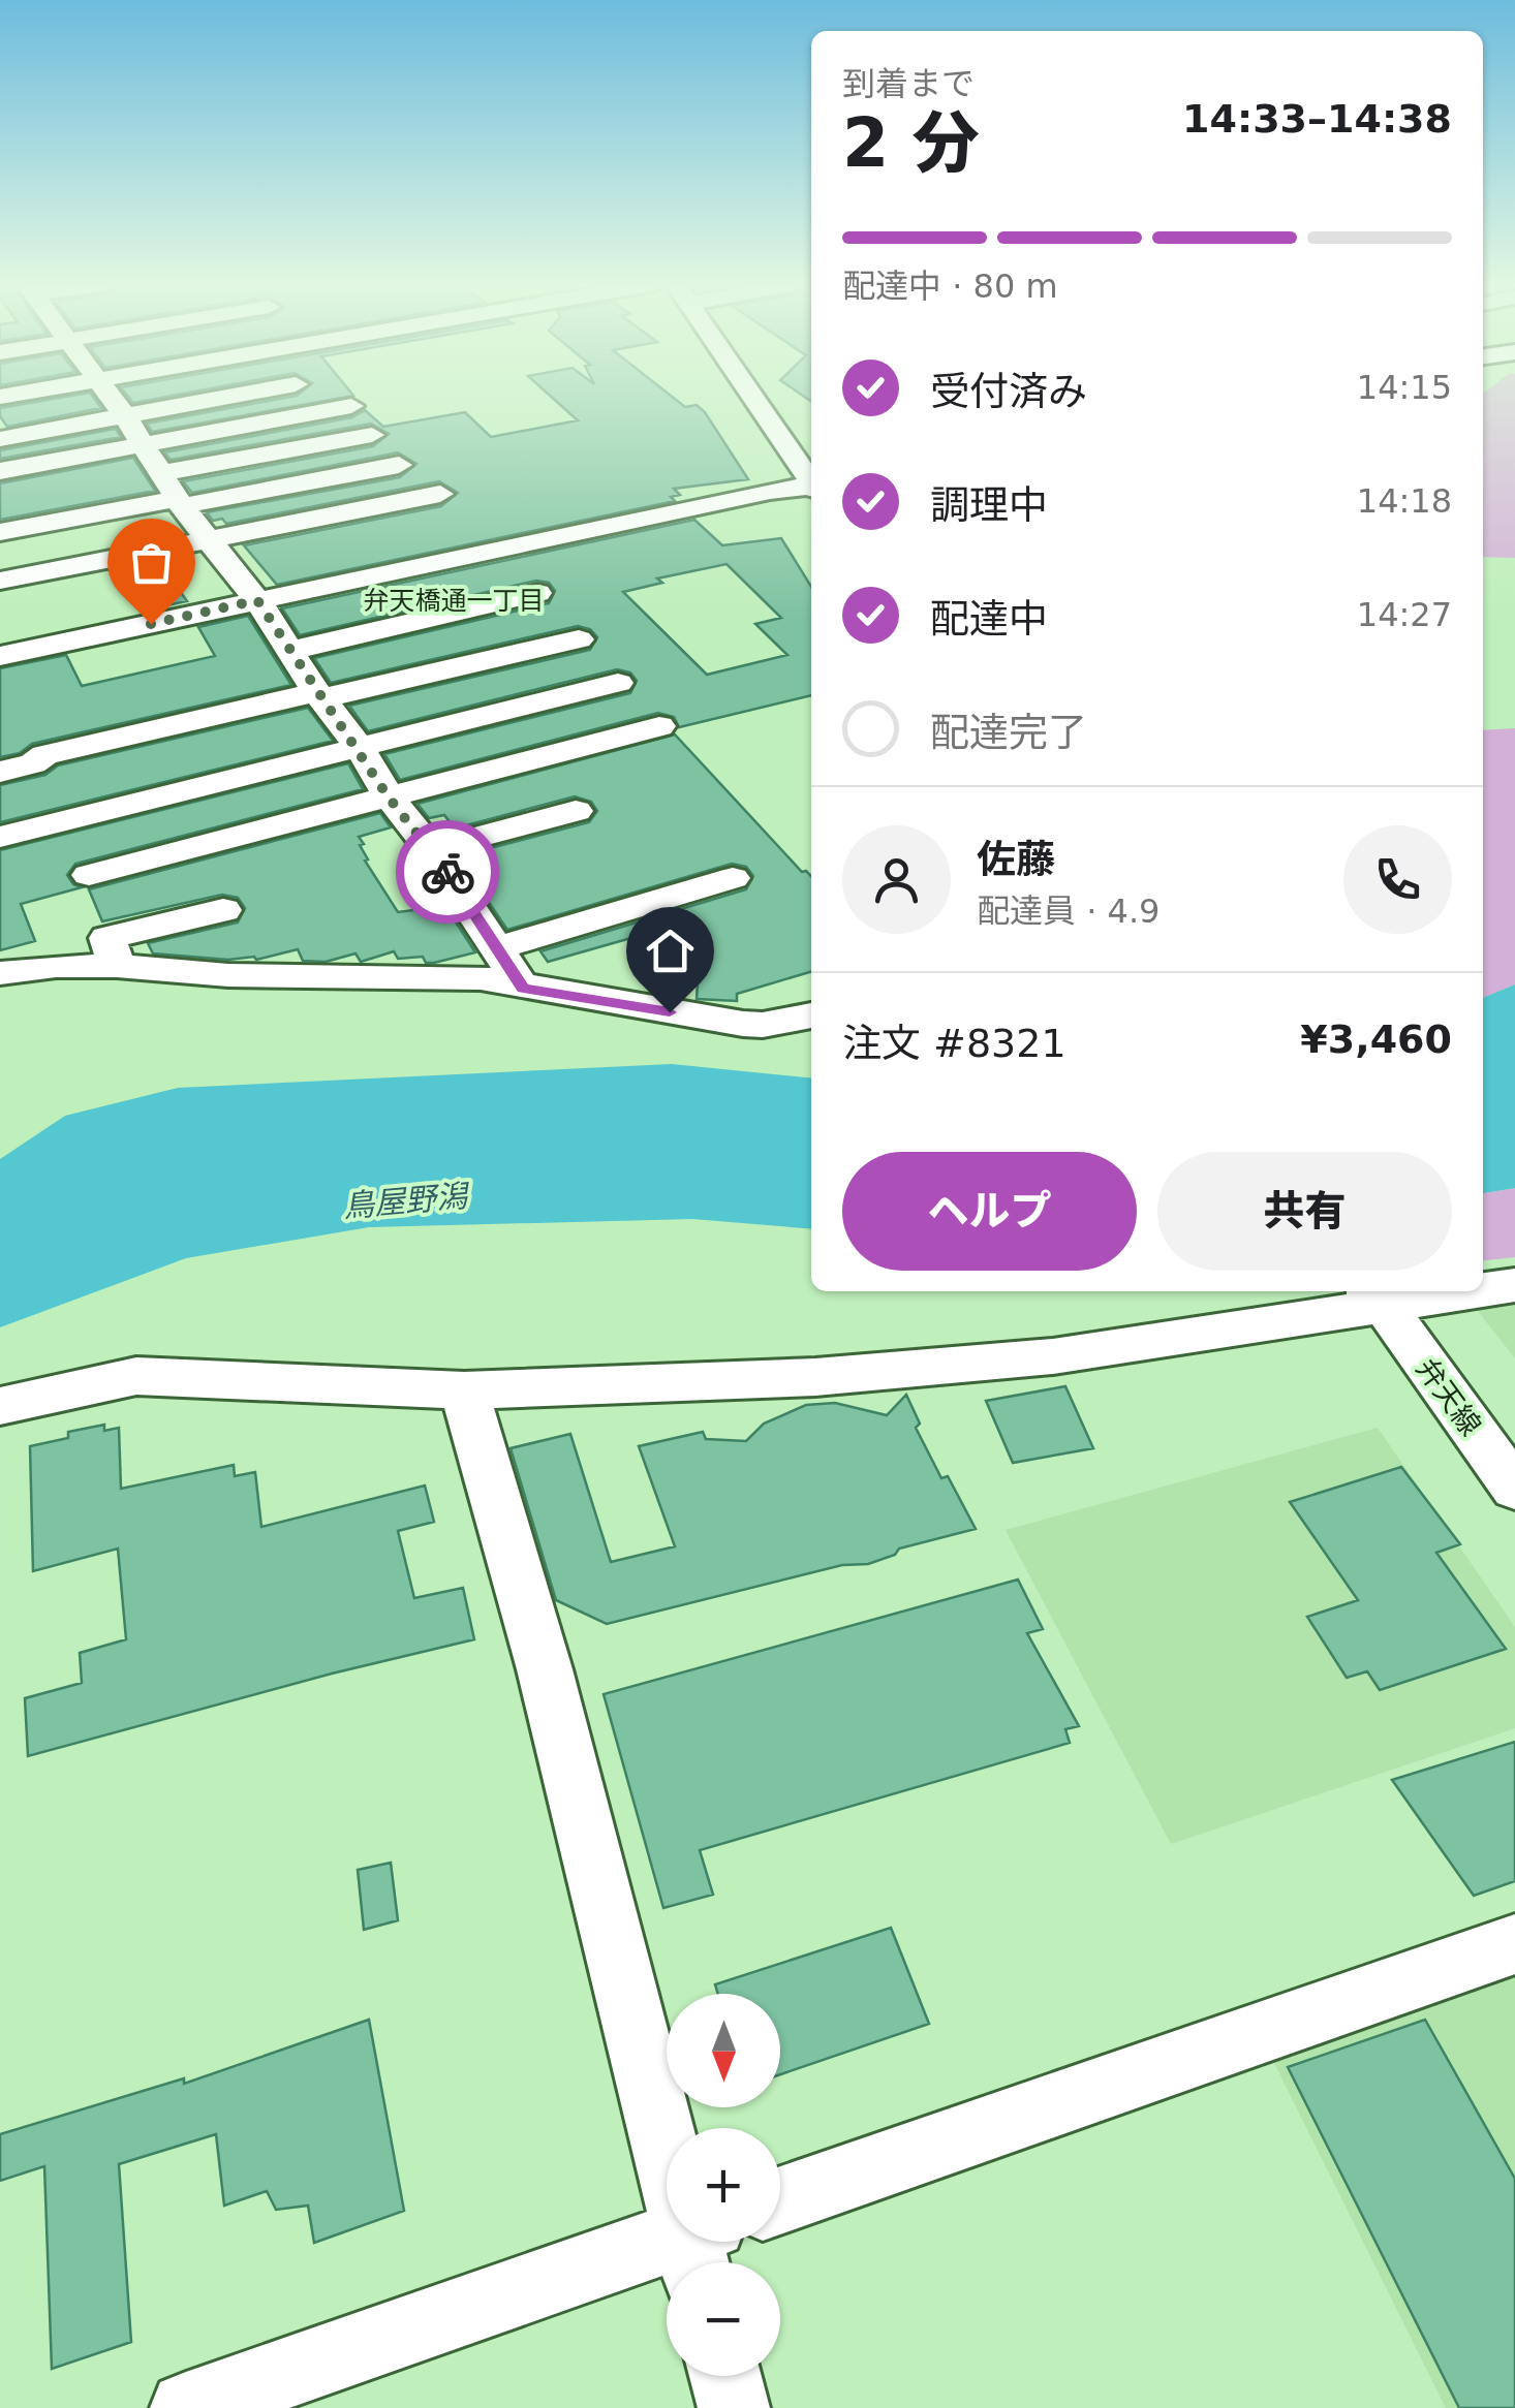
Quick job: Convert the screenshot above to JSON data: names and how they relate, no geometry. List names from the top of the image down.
{
  "streets": {
    "street": ["弁天線"]
  },
  "districts": ["弁天橋通一丁目"],
  "water": ["鳥屋野潟"],
  "north": "bottom",
  "page": {
    "heading": ["2 分", "到着まで", "14:33–14:38"],
    "panel": [
      "佐藤",
      "配達員 · 4.9",
      "注文 #8321",
      "¥3,460"
    ],
    "bar": "配達中 · 80 m",
    "list": [
      ["受付済み", "14:15"],
      ["調理中", "14:18"],
      ["配達中", "14:27"],
      "配達完了"
    ],
    "buttons": ["ヘルプ", "共有"],
    "map_buttons": ["+", "−"]
  }
}
